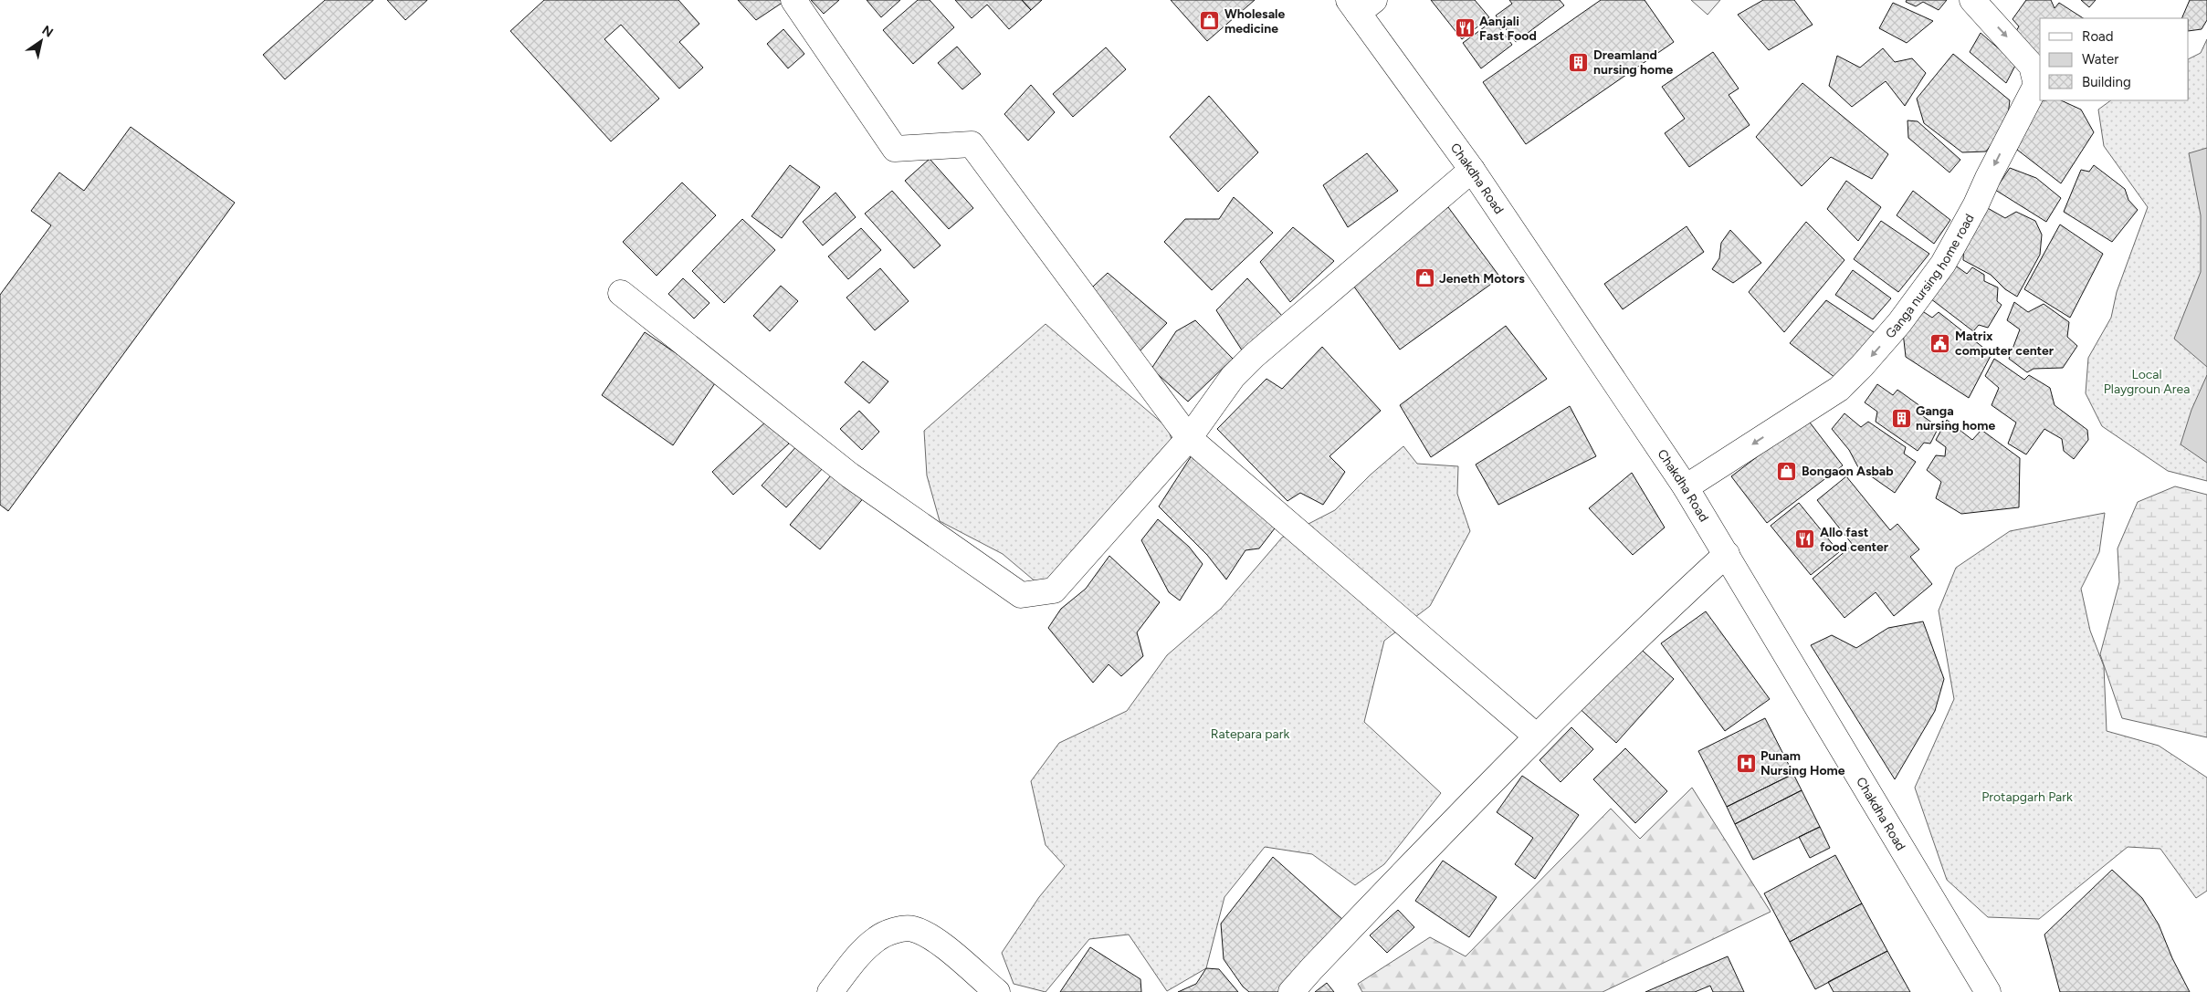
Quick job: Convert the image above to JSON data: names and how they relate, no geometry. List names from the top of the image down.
{
  "streets": {
    "street": ["Chakdha Road", "Ganga nursing home road"]
  },
  "crossings": [
    ["Chakdha Road", "Ganga nursing home road"]
  ],
  "one_way": ["Ganga nursing home road"],
  "parks": ["Local Playgroun Area", "Ratepara park", "Protapgarh Park"],
  "places": {
    "shop": ["Wholesale medicine", "Jeneth Motors", "Bongaon Asbab"],
    "restaurant": ["Aanjali Fast Food", "Allo fast food center"],
    "building": ["Dreamland nursing home", "Ganga nursing home"],
    "public building": ["Matrix computer center"],
    "hospital": ["Punam Nursing Home"]
  },
  "legend": ["Road", "Water", "Building"],
  "north": "top right"
}
